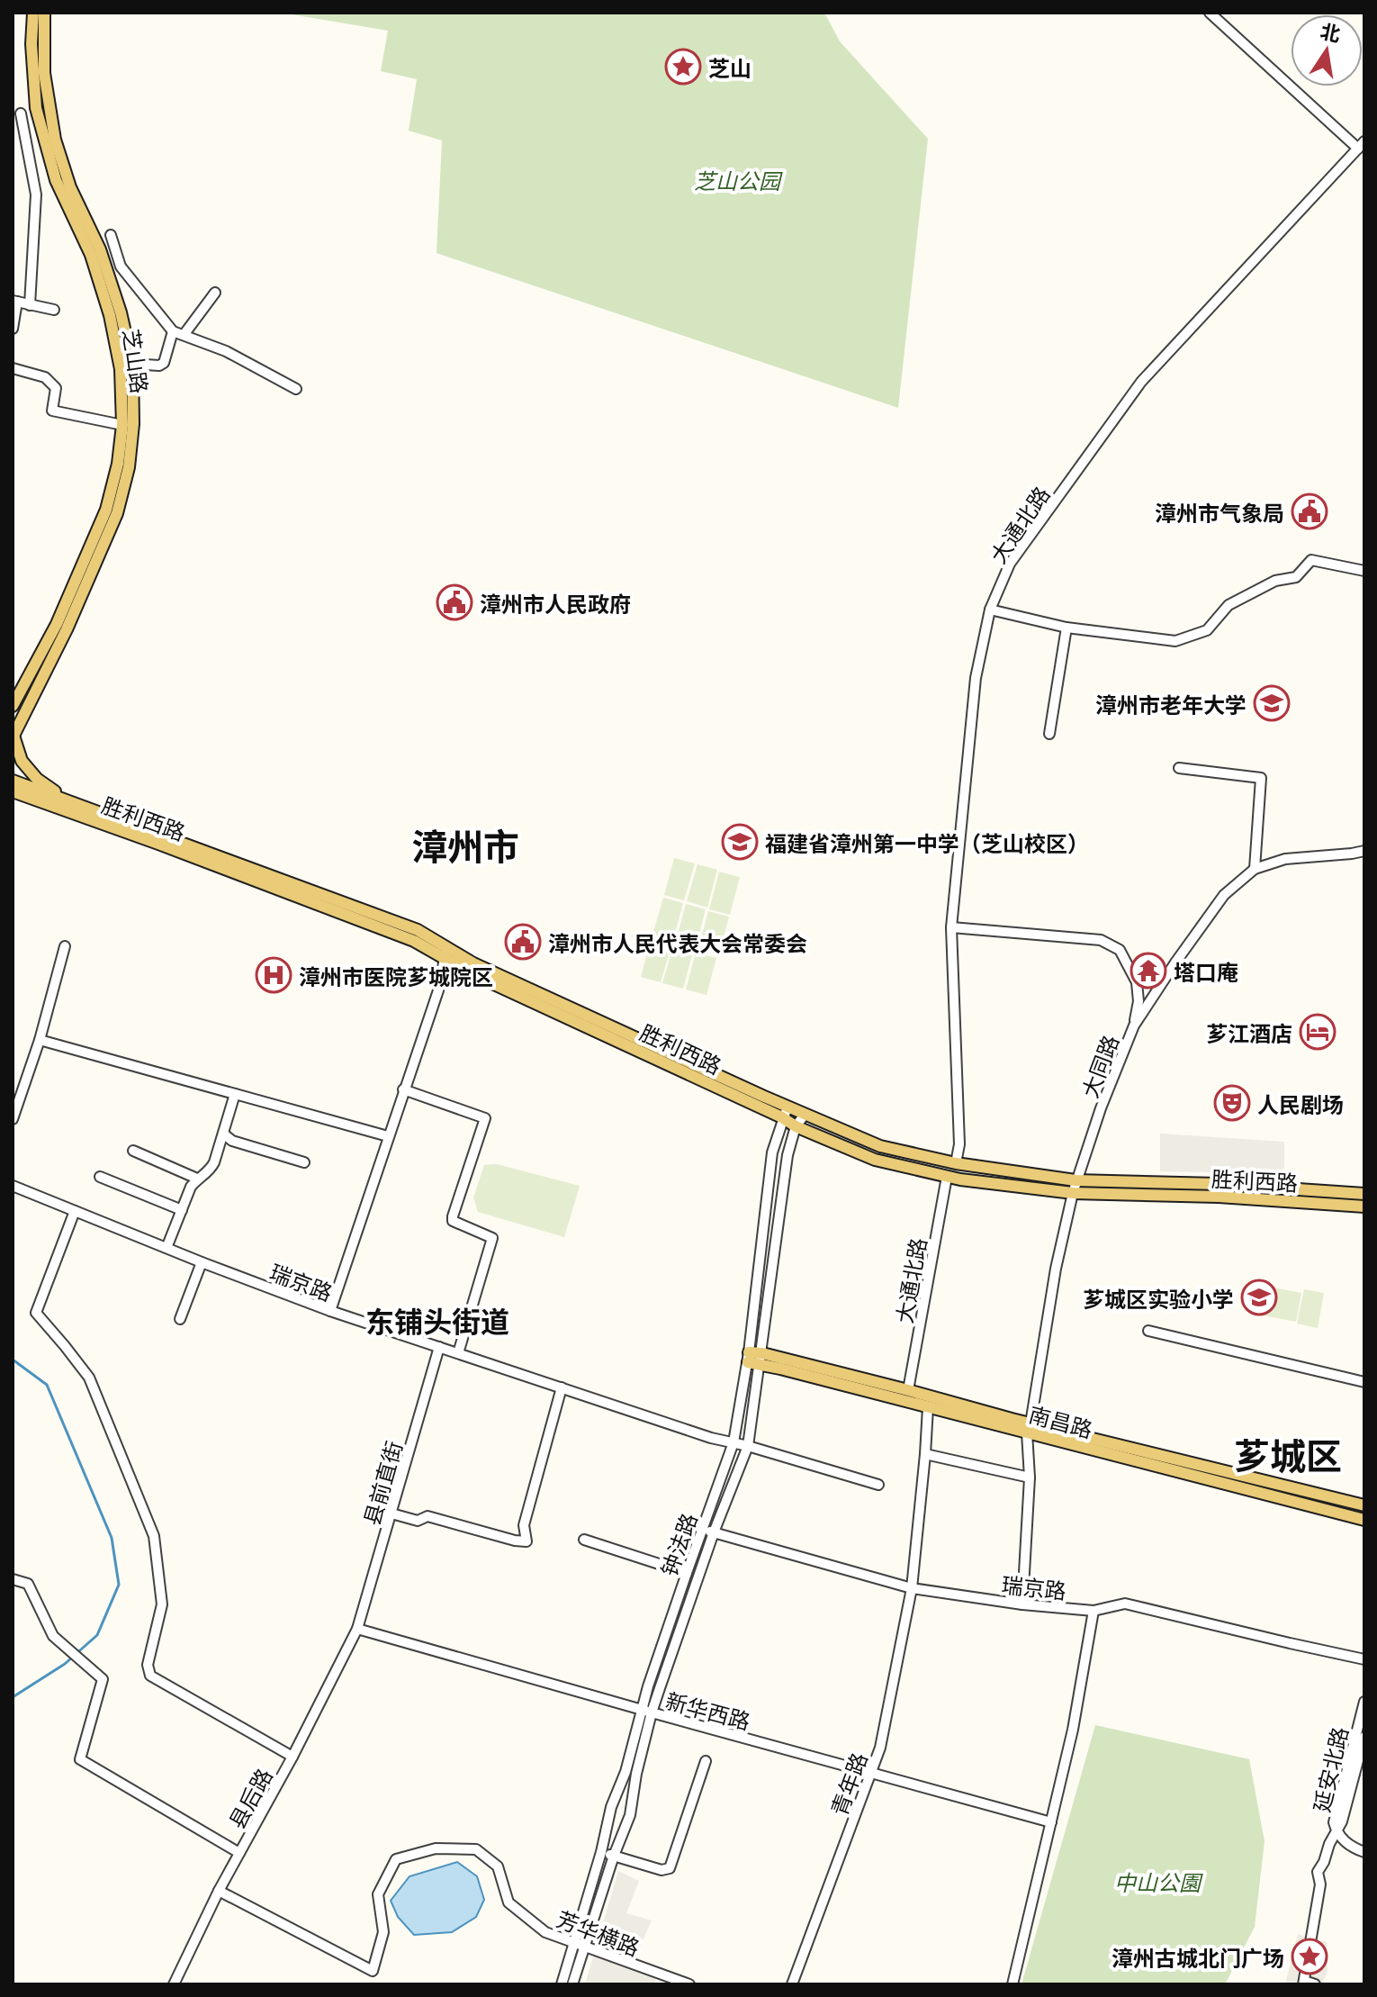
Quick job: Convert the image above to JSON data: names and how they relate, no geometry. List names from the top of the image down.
{
  "streets": {
    "main road": ["芝山路", "胜利西路", "南昌路"],
    "street": [
      "大通北路",
      "大同路",
      "瑞京路",
      "县前直街",
      "钟法路",
      "新华西路",
      "延安北路",
      "青年路",
      "县后路",
      "芳华横路"
    ]
  },
  "crossings": [
    ["大通北路", "胜利西路"],
    ["大通北路", "南昌路"],
    ["胜利西路", "大同路"],
    ["胜利西路", "钟法路"],
    ["大同路", "瑞京路"],
    ["大同路", "南昌路"],
    ["瑞京路", "县前直街"],
    ["瑞京路", "钟法路"],
    ["瑞京路", "青年路"],
    ["南昌路", "钟法路"],
    ["南昌路", "青年路"],
    ["县前直街", "新华西路"],
    ["县前直街", "县后路"],
    ["钟法路", "新华西路"],
    ["钟法路", "芳华横路"],
    ["新华西路", "青年路"],
    ["新华西路", "县后路"],
    ["县后路", "芳华横路"]
  ],
  "districts": ["漳州市", "东铺头街道", "芗城区"],
  "parks": ["芝山公园", "中山公園"],
  "places": {
    "place": ["芝山", "漳州古城北门广场"],
    "public building": ["漳州市气象局", "漳州市人民政府", "漳州市人民代表大会常委会"],
    "school or university": ["漳州市老年大学", "福建省漳州第一中学（芝山校区）", "芗城区实验小学"],
    "temple": ["塔口庵"],
    "hospital": ["漳州市医院芗城院区"],
    "hotel": ["芗江酒店"],
    "theatre": ["人民剧场"]
  },
  "north": "top"
}
